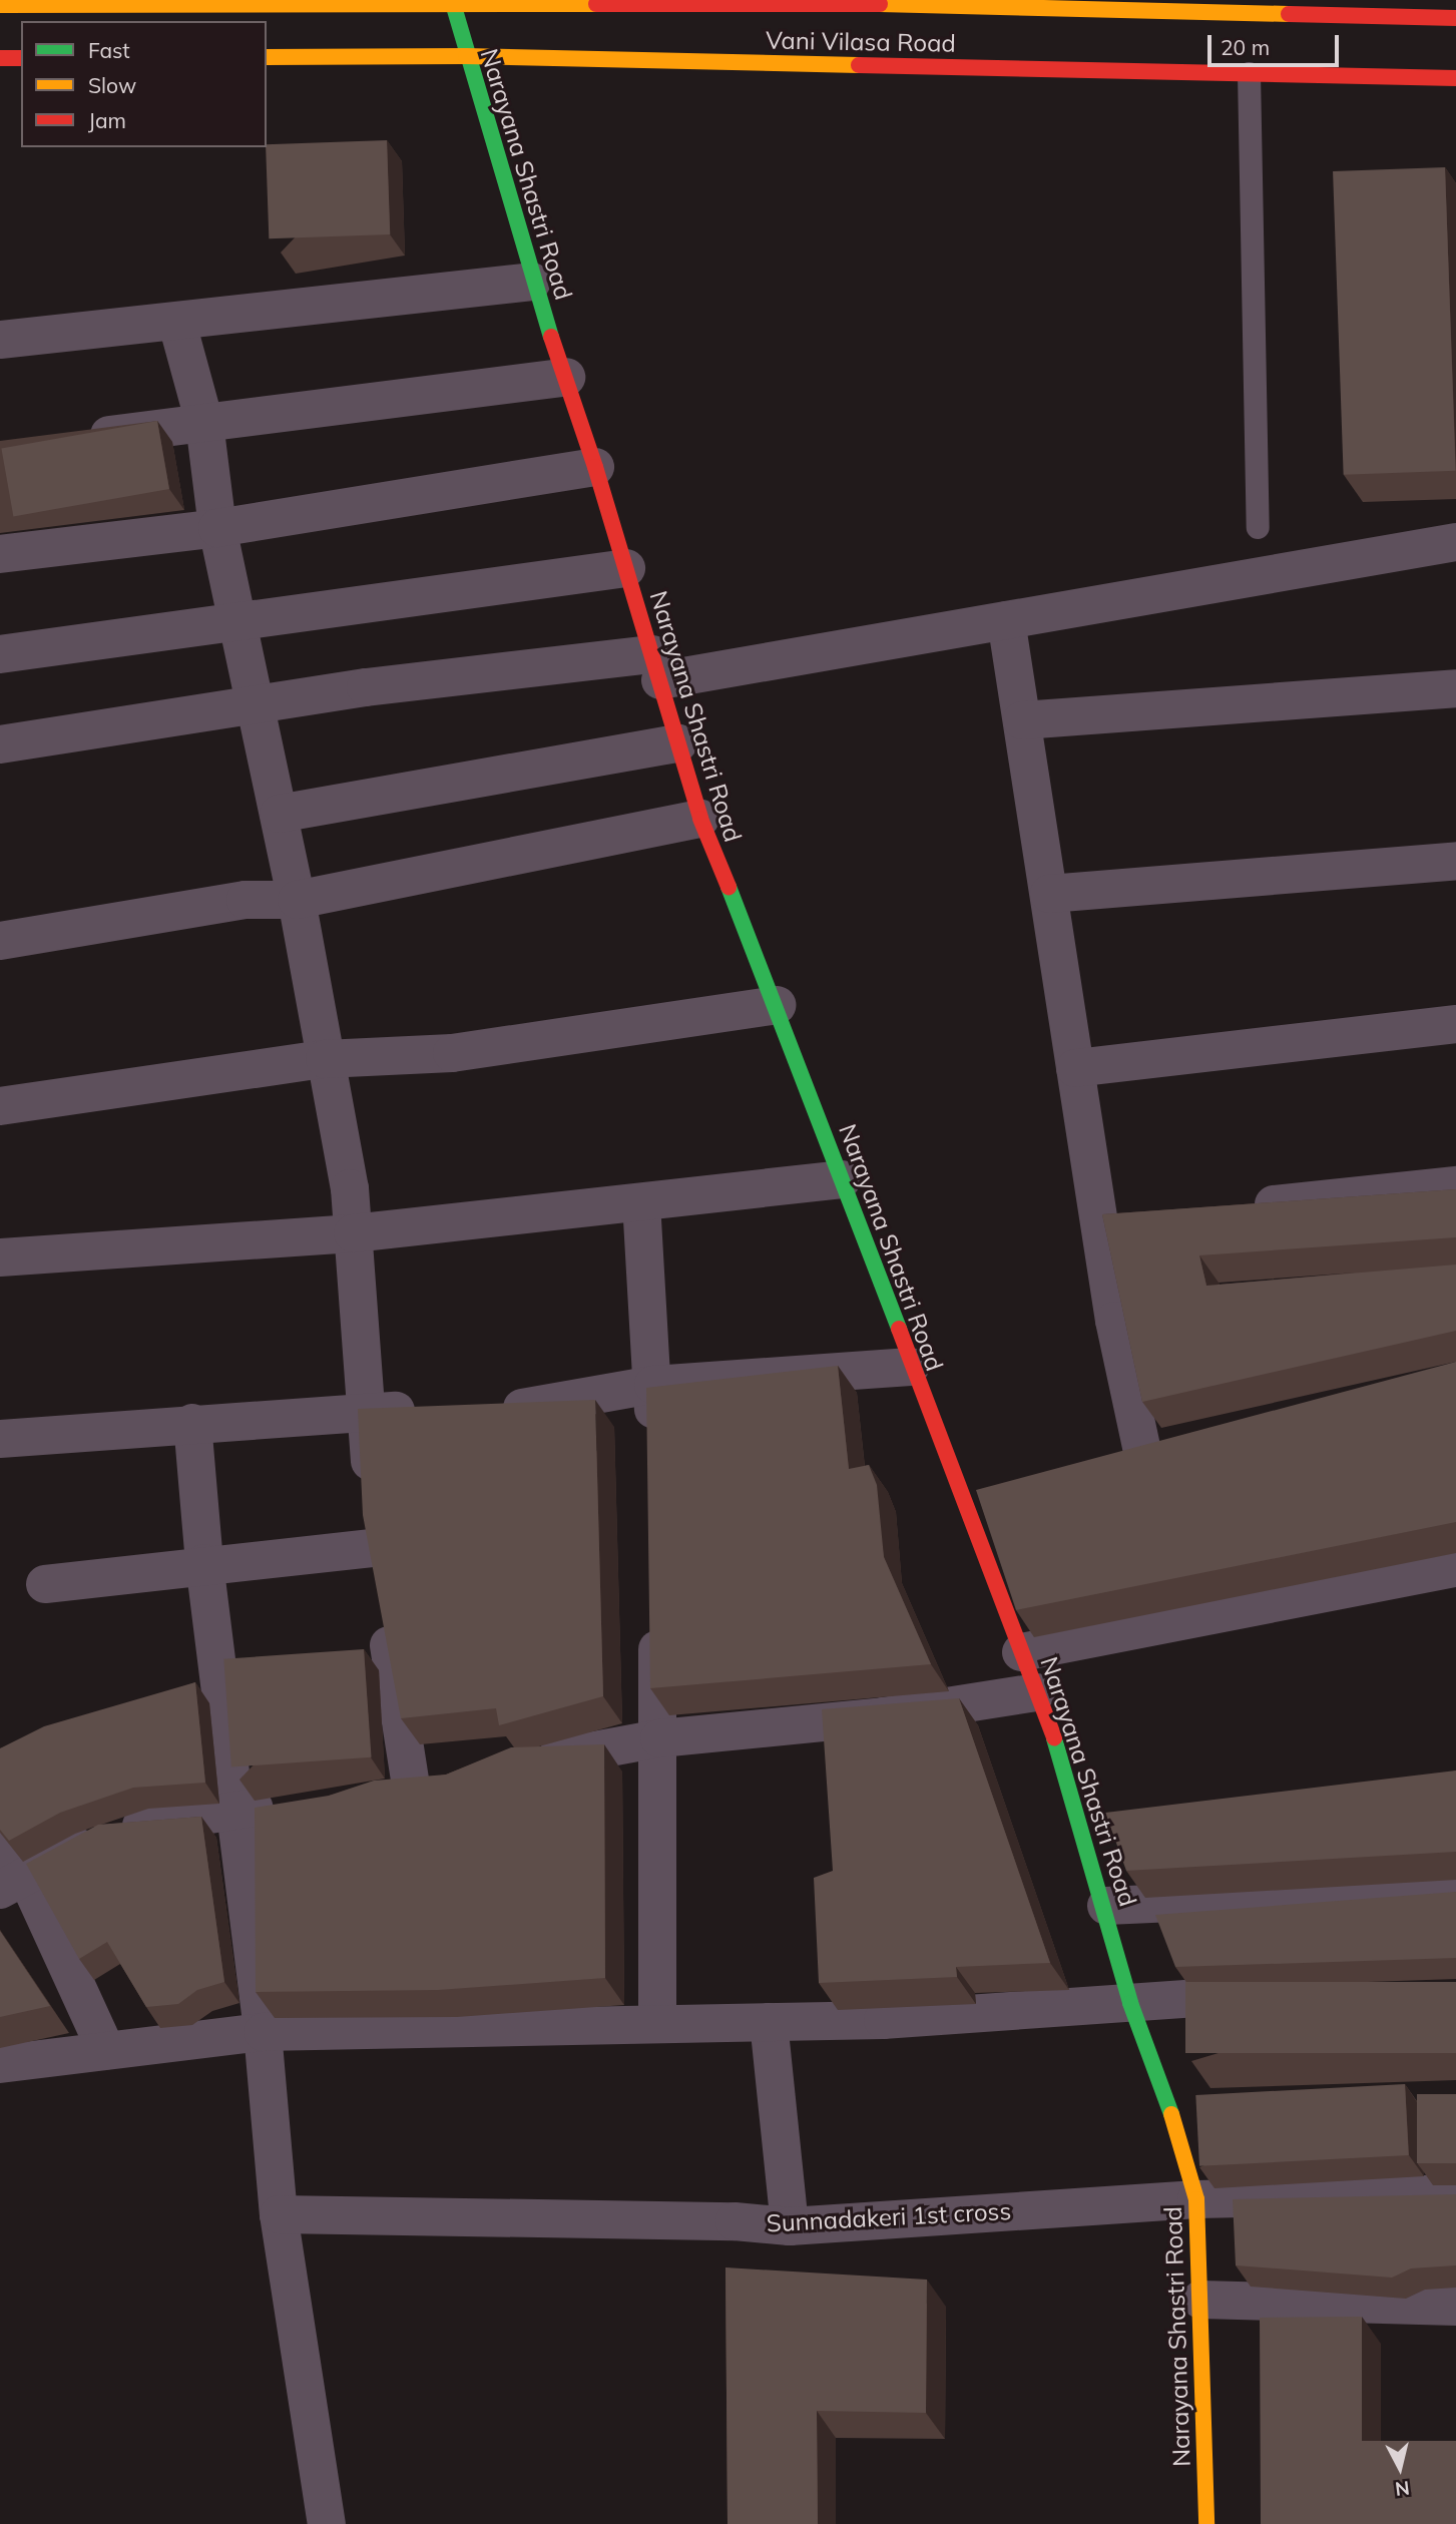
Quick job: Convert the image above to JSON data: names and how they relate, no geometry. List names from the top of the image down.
{
  "streets": {
    "street": ["Vani Vilasa Road", "Narayana Shastri Road", "Sunnadakeri 1st cross"]
  },
  "crossings": [
    ["Vani Vilasa Road", "Narayana Shastri Road"],
    ["Narayana Shastri Road", "Sunnadakeri 1st cross"]
  ],
  "legend": ["Fast", "Slow", "Jam"],
  "scale_bar": "20 m",
  "north": "bottom"
}
